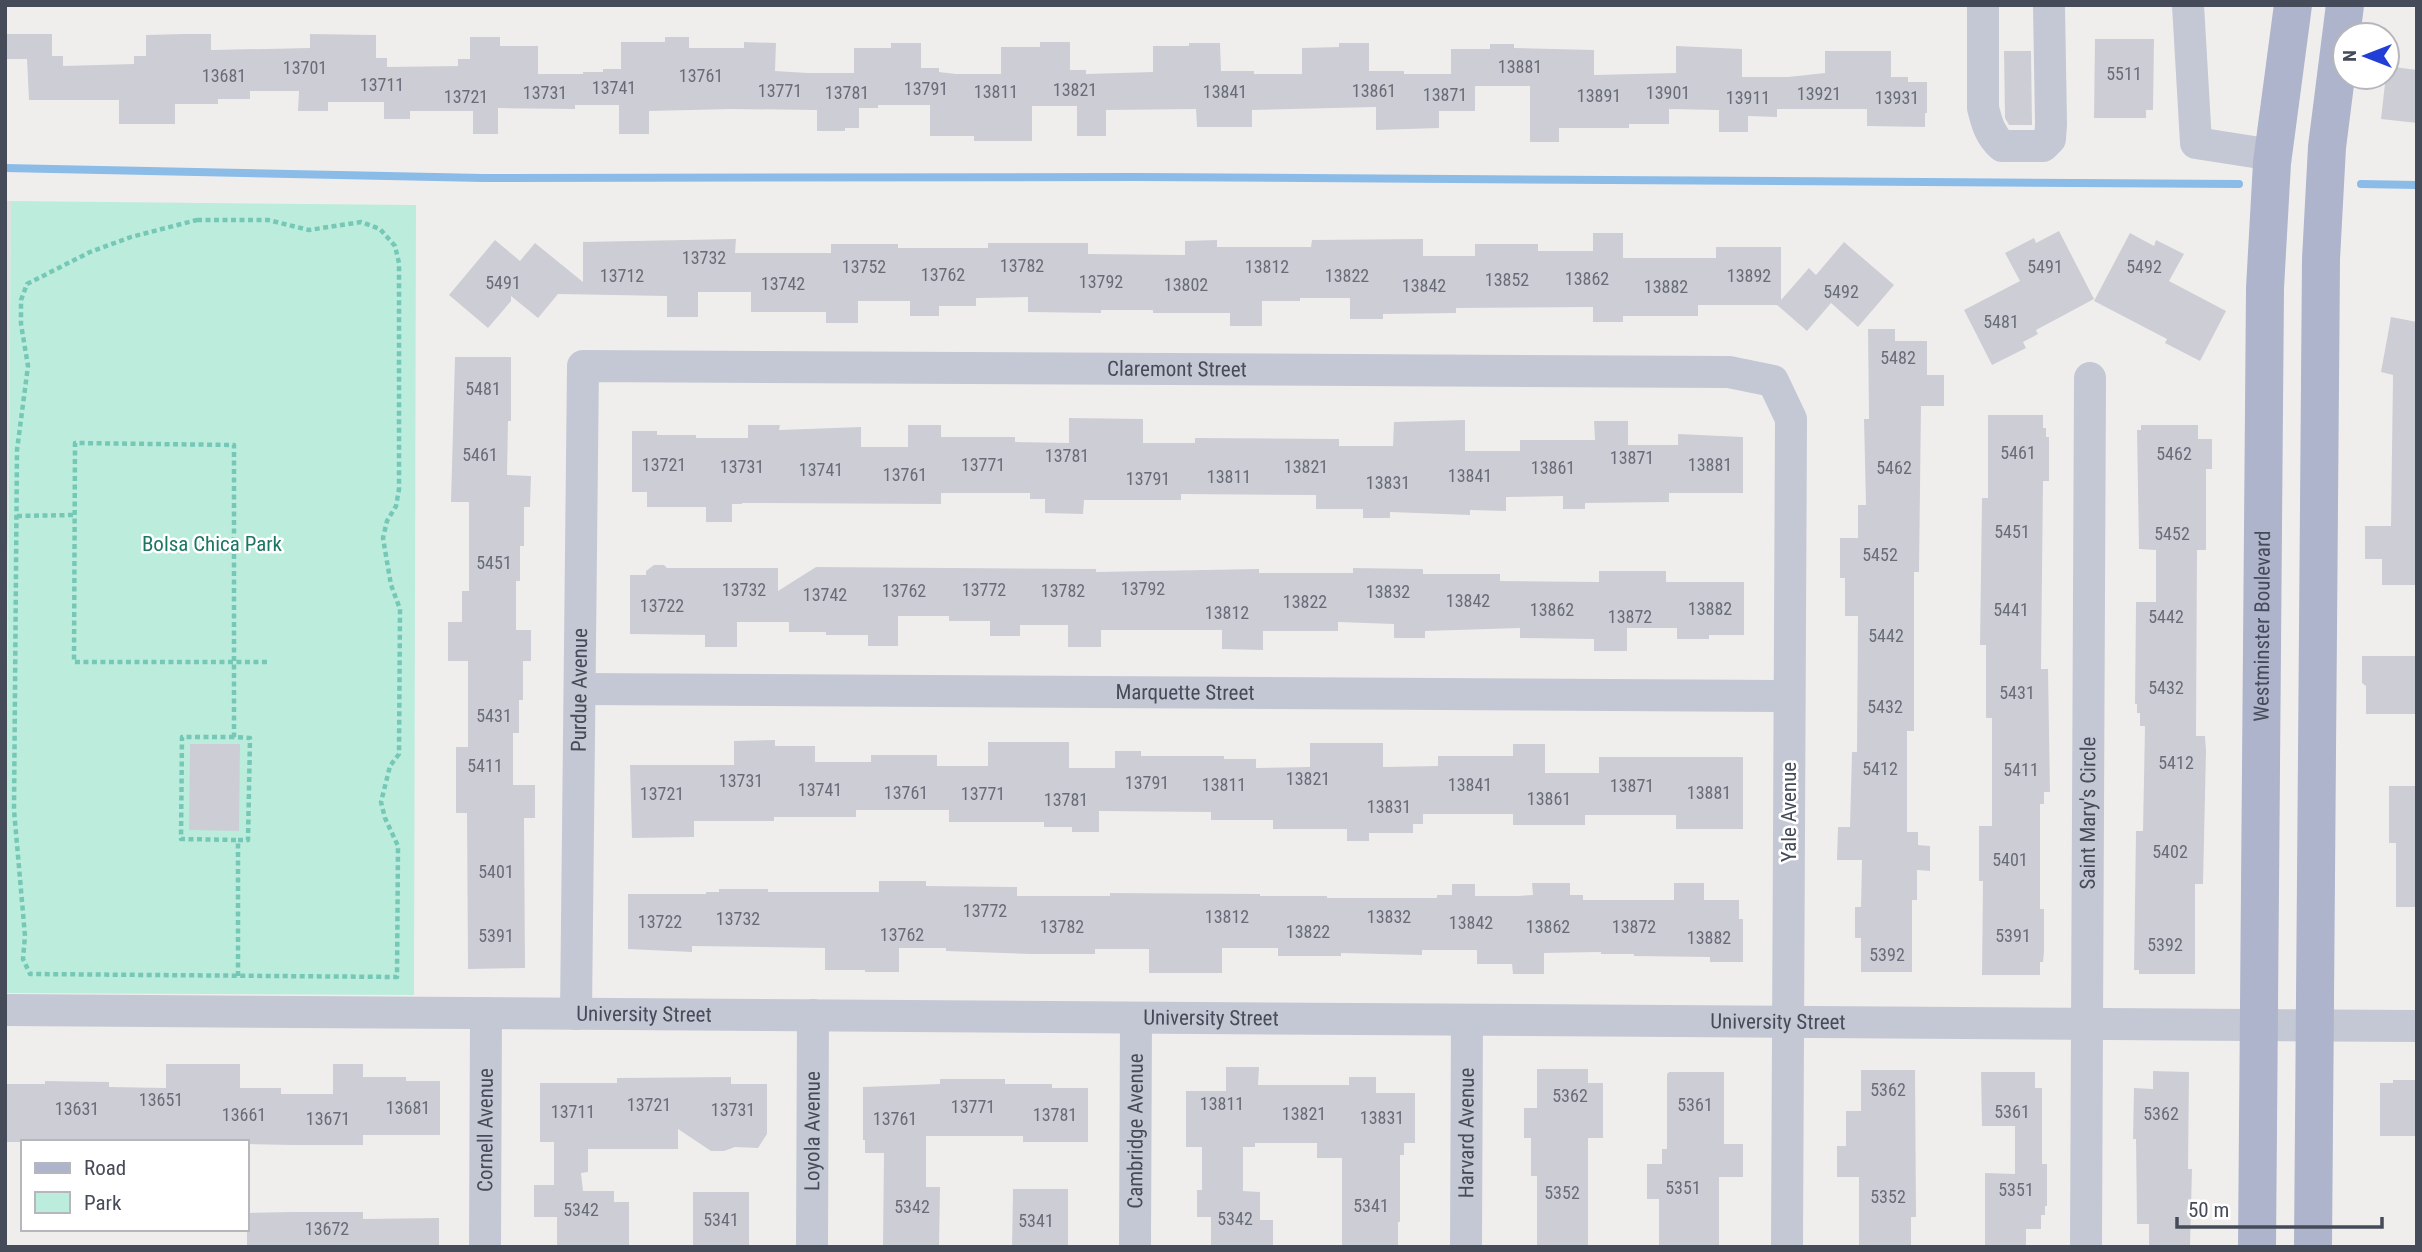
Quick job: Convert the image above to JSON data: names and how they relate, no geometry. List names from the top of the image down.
{
  "streets": {
    "main road": ["Westminster Boulevard"],
    "street": [
      "Claremont Street",
      "Purdue Avenue",
      "Marquette Street",
      "Yale Avenue",
      "Saint Mary's Circle",
      "University Street",
      "Cornell Avenue",
      "Loyola Avenue",
      "Cambridge Avenue",
      "Harvard Avenue"
    ]
  },
  "crossings": [
    ["Claremont Street", "Purdue Avenue"],
    ["Claremont Street", "Yale Avenue"],
    ["Westminster Boulevard", "University Street"],
    ["Purdue Avenue", "Marquette Street"],
    ["Purdue Avenue", "University Street"],
    ["Marquette Street", "Yale Avenue"],
    ["Yale Avenue", "University Street"],
    ["Saint Mary's Circle", "University Street"],
    ["University Street", "Cornell Avenue"],
    ["University Street", "Loyola Avenue"],
    ["University Street", "Cambridge Avenue"],
    ["University Street", "Harvard Avenue"]
  ],
  "parks": ["Bolsa Chica Park"],
  "house_numbers": [
    "13881",
    "13701",
    "5511",
    "13681",
    "13761",
    "13711",
    "13741",
    "13791",
    "13821",
    "13771",
    "13861",
    "13811",
    "13841",
    "13731",
    "13781",
    "13901",
    "13921",
    "13871",
    "13891",
    "13721",
    "13911",
    "13931",
    "13732",
    "13782",
    "13752",
    "13812",
    "5491",
    "5492",
    "13762",
    "13712",
    "13822",
    "13892",
    "13862",
    "13852",
    "13792",
    "5491",
    "13742",
    "13802",
    "13842",
    "13882",
    "5492",
    "5481",
    "5482",
    "5481",
    "5461",
    "5462",
    "5461",
    "13781",
    "13871",
    "13721",
    "13771",
    "13881",
    "13731",
    "13821",
    "13861",
    "5462",
    "13741",
    "13761",
    "13841",
    "13811",
    "13791",
    "13831",
    "5451",
    "5452",
    "5452",
    "5451",
    "13792",
    "13732",
    "13772",
    "13762",
    "13782",
    "13832",
    "13742",
    "13842",
    "13822",
    "13722",
    "13882",
    "13862",
    "5441",
    "13812",
    "13872",
    "5442",
    "5442",
    "5432",
    "5431",
    "5432",
    "5431",
    "5412",
    "5411",
    "5412",
    "5411",
    "13821",
    "13731",
    "13791",
    "13811",
    "13841",
    "13871",
    "13741",
    "13761",
    "13881",
    "13721",
    "13771",
    "13861",
    "13781",
    "13831",
    "5402",
    "5401",
    "5401",
    "13772",
    "13812",
    "13832",
    "13732",
    "13722",
    "13842",
    "13782",
    "13862",
    "13872",
    "13822",
    "13762",
    "5391",
    "5391",
    "13882",
    "5392",
    "5392",
    "5362",
    "5362",
    "13651",
    "13811",
    "13721",
    "5361",
    "13771",
    "13681",
    "13631",
    "13731",
    "13711",
    "5361",
    "13821",
    "5362",
    "13661",
    "13781",
    "13831",
    "13671",
    "13761",
    "5351",
    "5351",
    "5352",
    "5352",
    "5341",
    "5342",
    "5342",
    "5342",
    "5341",
    "5341",
    "13672"
  ],
  "legend": ["Road", "Park"],
  "scale_bar": "50 m",
  "north": "left"
}
